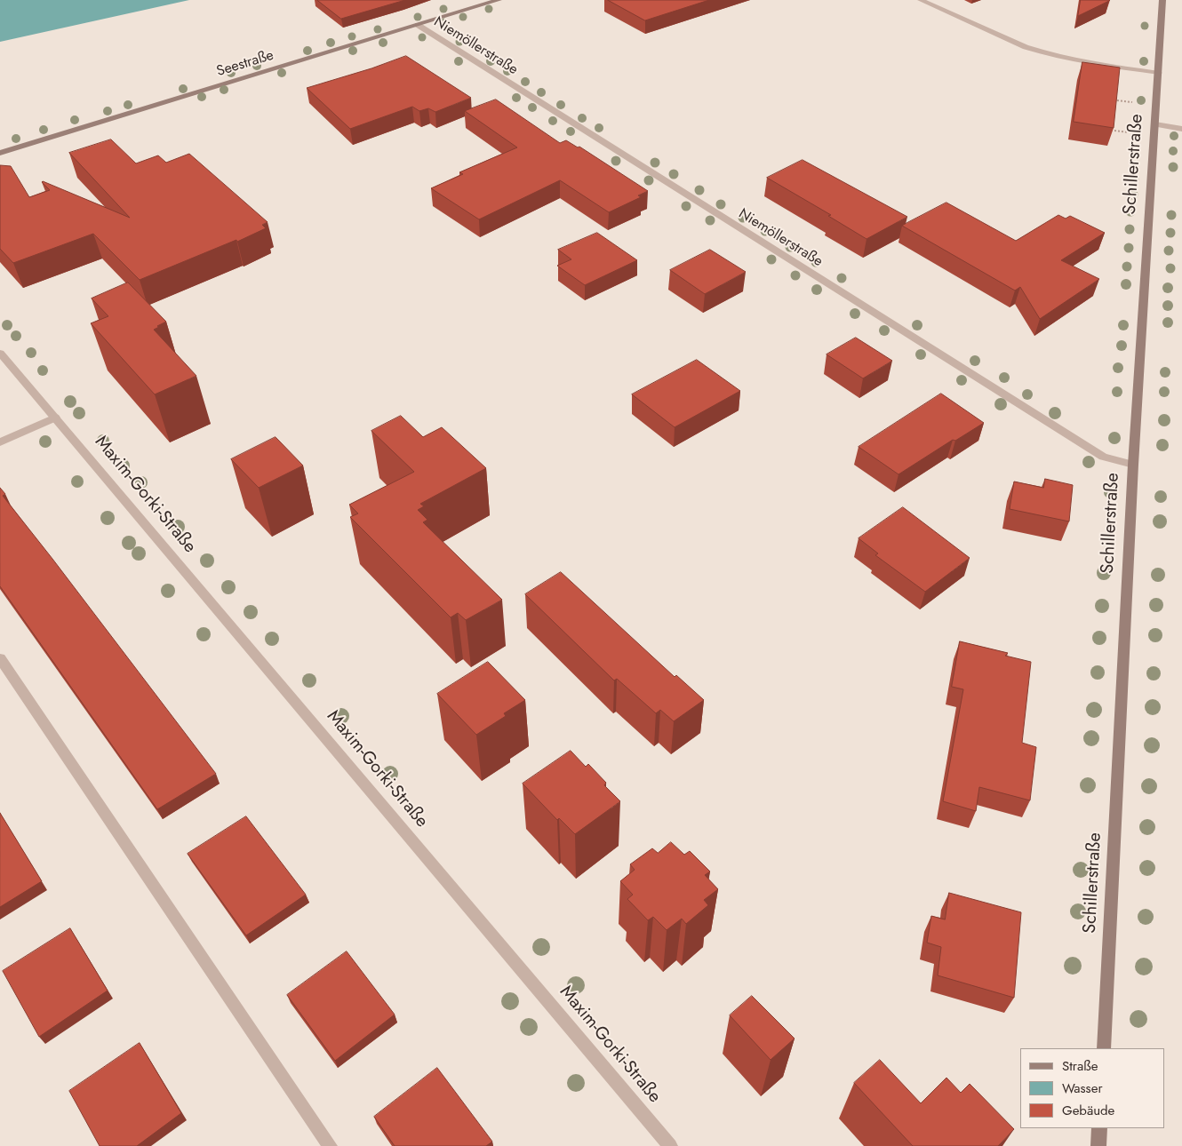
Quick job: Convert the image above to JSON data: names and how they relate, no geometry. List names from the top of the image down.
{
  "streets": {
    "street": [
      "Niemöllerstraße",
      "Seestraße",
      "Schillerstraße",
      "Maxim-Gorki-Straße"
    ]
  },
  "crossings": [
    ["Niemöllerstraße", "Seestraße"],
    ["Niemöllerstraße", "Schillerstraße"]
  ],
  "legend": ["Straße", "Wasser", "Gebäude"]
}
